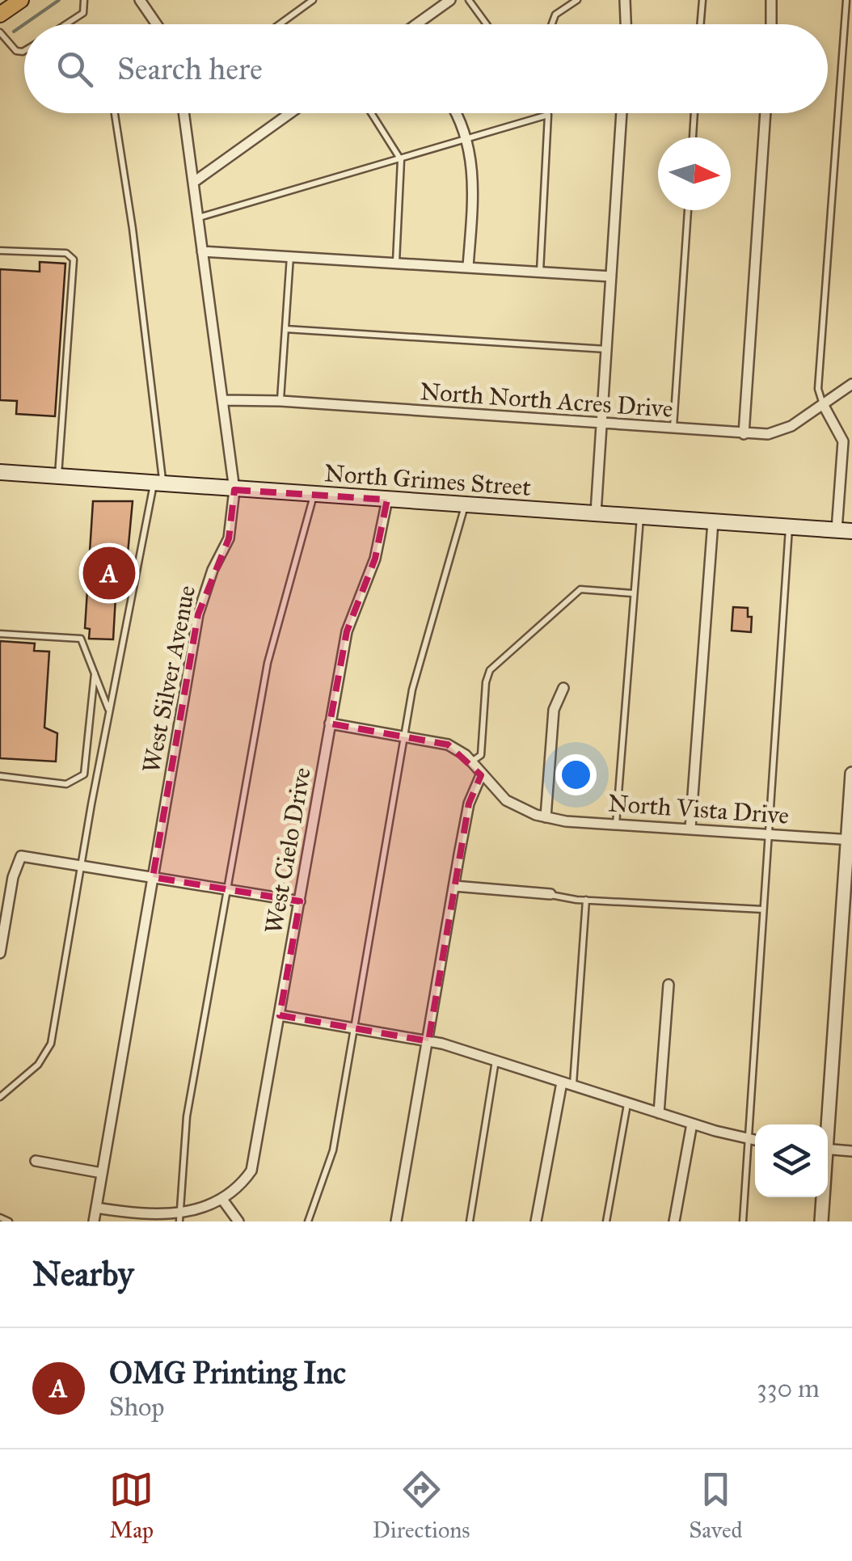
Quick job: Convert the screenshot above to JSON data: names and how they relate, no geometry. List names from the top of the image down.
{
  "streets": {
    "main road": ["North Grimes Street"],
    "street": [
      "North North Acres Drive",
      "West Silver Avenue",
      "North Vista Drive",
      "West Cielo Drive"
    ]
  },
  "crossings": [
    ["North North Acres Drive", "West Silver Avenue"],
    ["North Grimes Street", "West Silver Avenue"],
    ["North Grimes Street", "West Cielo Drive"]
  ],
  "north": "right",
  "page": {
    "search": "Search here",
    "pins": "A",
    "heading": "Nearby",
    "list": [
      {
        "mark": "A",
        "name": "OMG Printing Inc",
        "note": "Shop",
        "value": "330 m"
      }
    ],
    "nav": ["Map", "Directions", "Saved"]
  }
}
